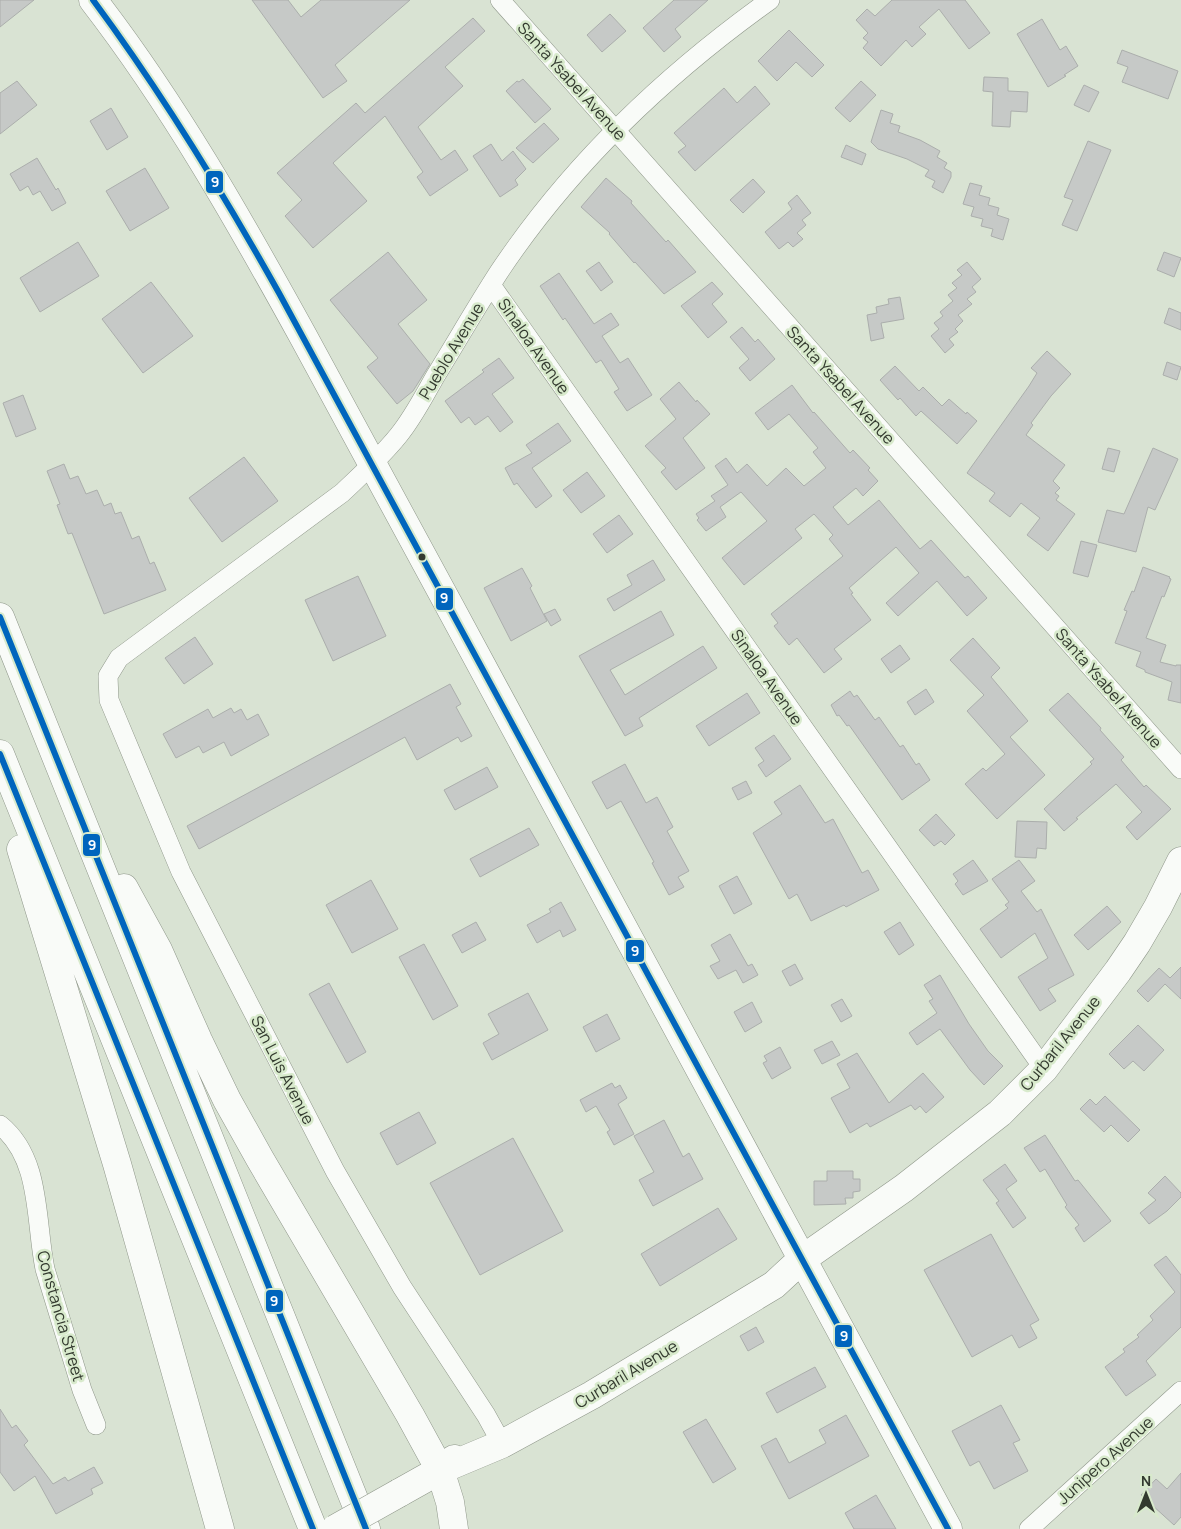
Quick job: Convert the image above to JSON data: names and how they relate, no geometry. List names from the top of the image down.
{
  "streets": {
    "main road": ["Curbaril Avenue"],
    "street": [
      "Santa Ysabel Avenue",
      "Sinaloa Avenue",
      "Pueblo Avenue",
      "San Luis Avenue",
      "Constancia Street",
      "Junipero Avenue"
    ]
  },
  "crossings": [
    ["Santa Ysabel Avenue", "Pueblo Avenue"],
    ["Sinaloa Avenue", "Pueblo Avenue"],
    ["Sinaloa Avenue", "Curbaril Avenue"],
    ["Pueblo Avenue", "San Luis Avenue"],
    ["Curbaril Avenue", "San Luis Avenue"]
  ],
  "lines": ["transit line 9"],
  "north": "top"
}
